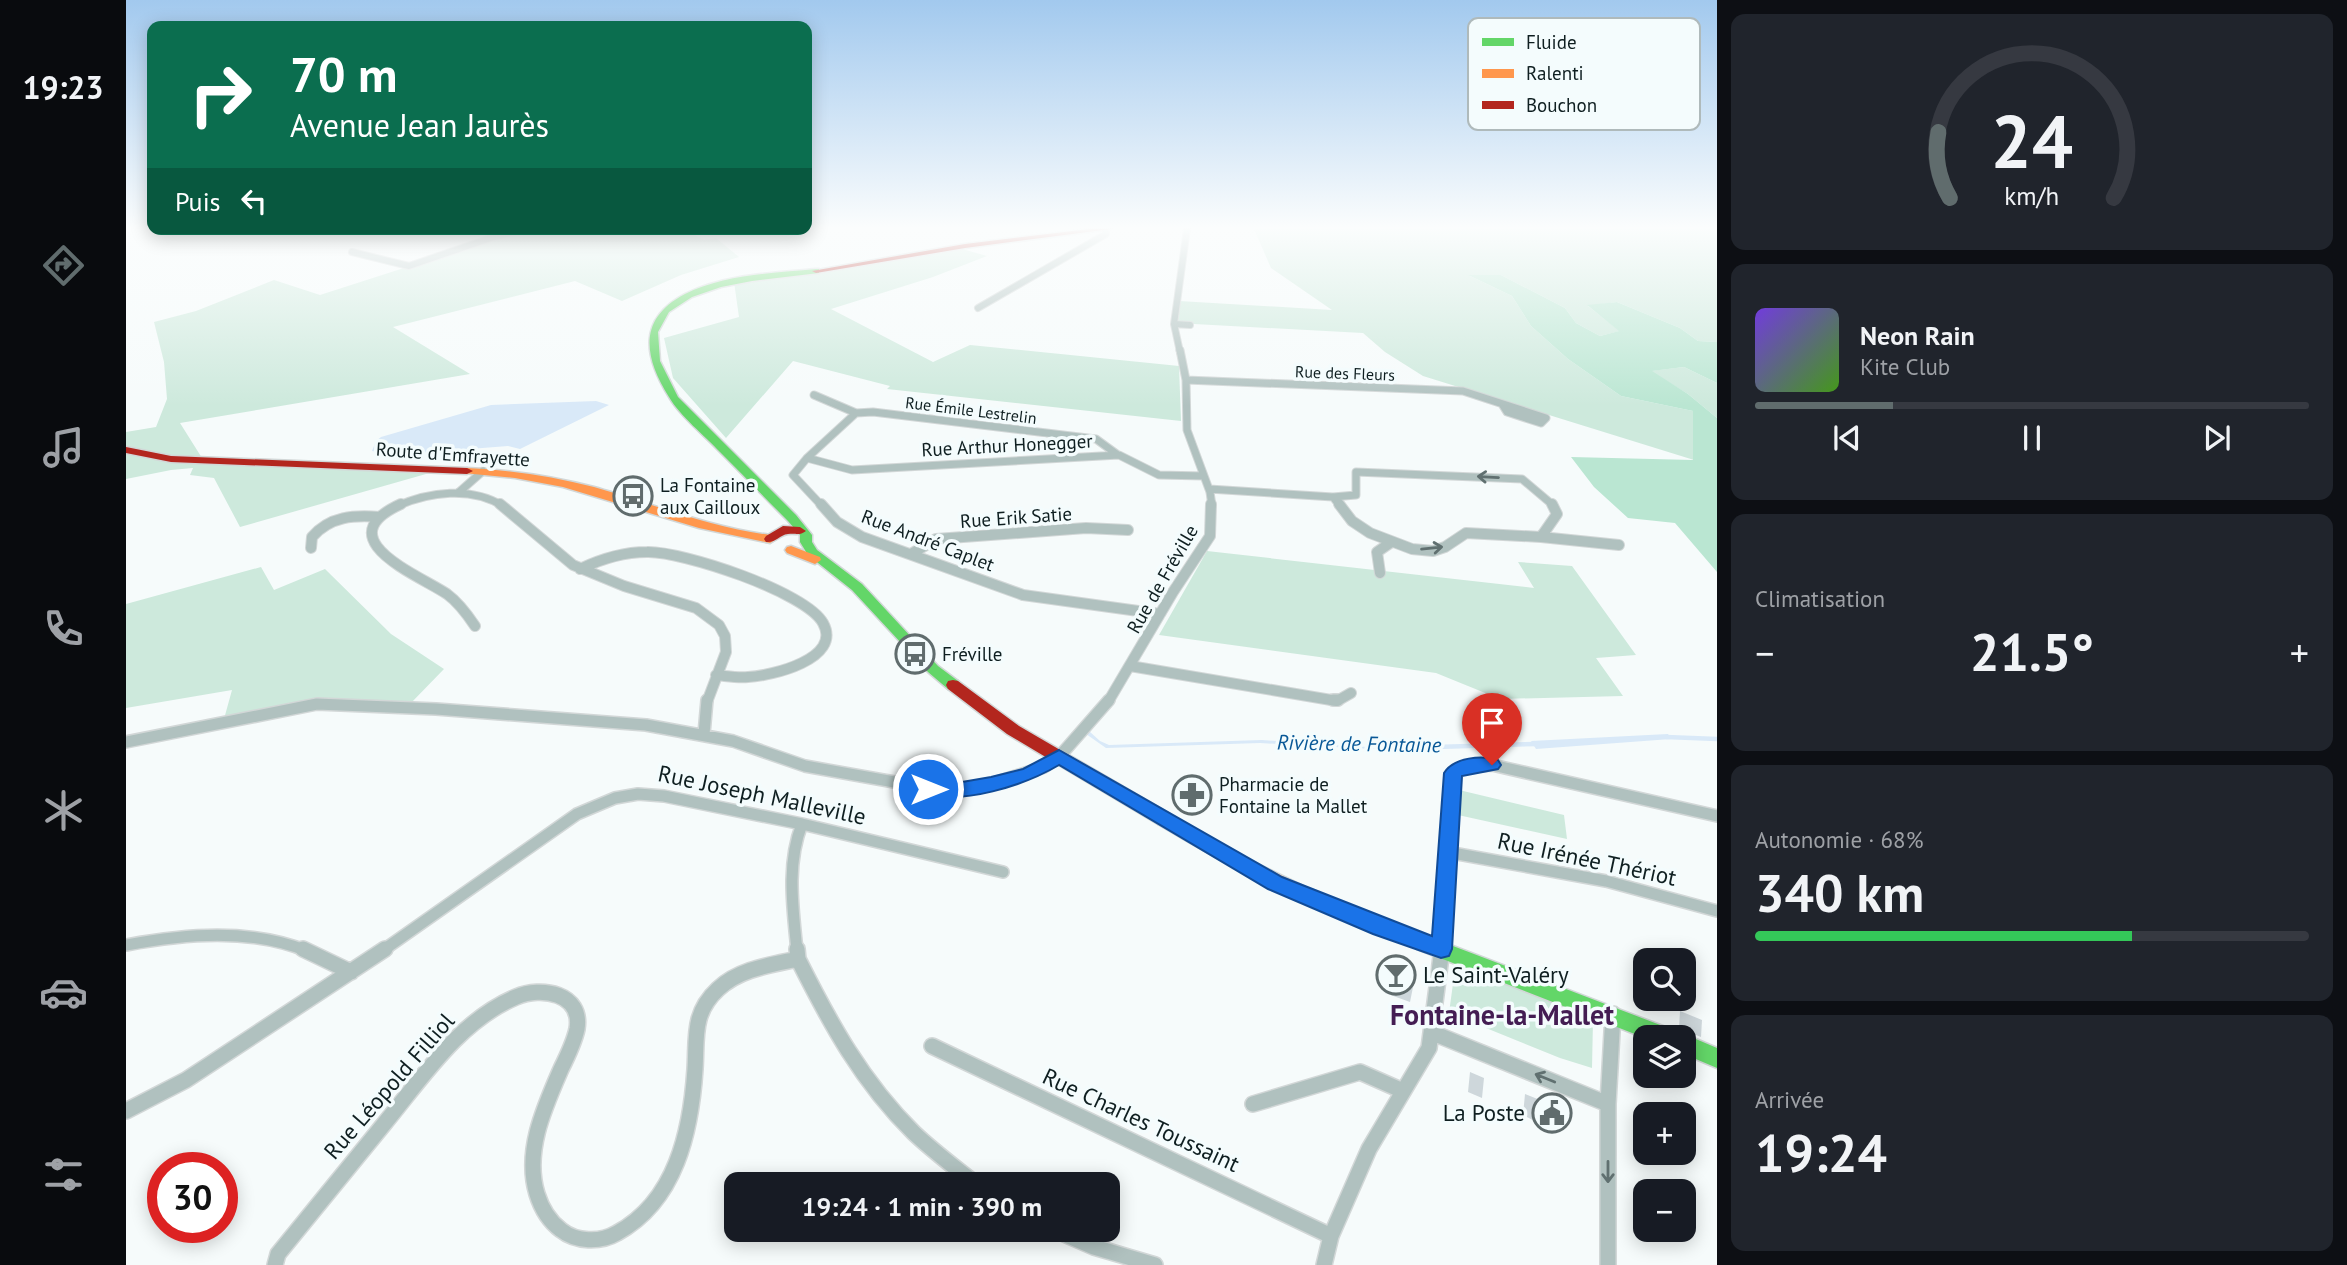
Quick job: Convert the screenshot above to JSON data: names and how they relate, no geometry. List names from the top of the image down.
{
  "streets": {
    "street": [
      "Rue des Fleurs",
      "Rue Émile Lestrelin",
      "Rue Arthur Honegger",
      "Route d'Emfrayette",
      "Rue Erik Satie",
      "Rue André Caplet",
      "Rue de Fréville",
      "Rue Joseph Malleville",
      "Rue Irénée Thériot",
      "Rue Léopold Filliol",
      "Rue Charles Toussaint"
    ]
  },
  "crossings": [
    ["Rue des Fleurs", "Rue de Fréville"],
    ["Rue Émile Lestrelin", "Rue Arthur Honegger"],
    ["Rue Arthur Honegger", "Rue André Caplet"],
    ["Rue Arthur Honegger", "Rue de Fréville"],
    ["Rue Erik Satie", "Rue André Caplet"],
    ["Rue André Caplet", "Rue de Fréville"]
  ],
  "districts": ["Fontaine-la-Mallet"],
  "water": ["Rivière de Fontaine"],
  "places": {
    "bus stop": ["La Fontaine aux Cailloux", "Fréville"],
    "pharmacy": ["Pharmacie de Fontaine la Mallet"],
    "bar": ["Le Saint-Valéry"],
    "public building": ["La Poste"]
  },
  "legend": ["Fluide", "Ralenti", "Bouchon"],
  "page": {
    "tabs": "19:23",
    "turn": ["70 m", "Avenue Jean Jaurès"],
    "then": "Puis",
    "song": ["Neon Rain", "Kite Club"],
    "tile": [
      "Climatisation",
      ["Autonomie · 68%", "340 km"],
      ["Arrivée", "19:24"]
    ],
    "heat": ["−", "21.5°", "+"],
    "map_buttons": ["+", "−"],
    "limit": "30",
    "trip": "19:24 · 1 min · 390 m",
    "gauge": ["24", "km/h"]
  }
}
